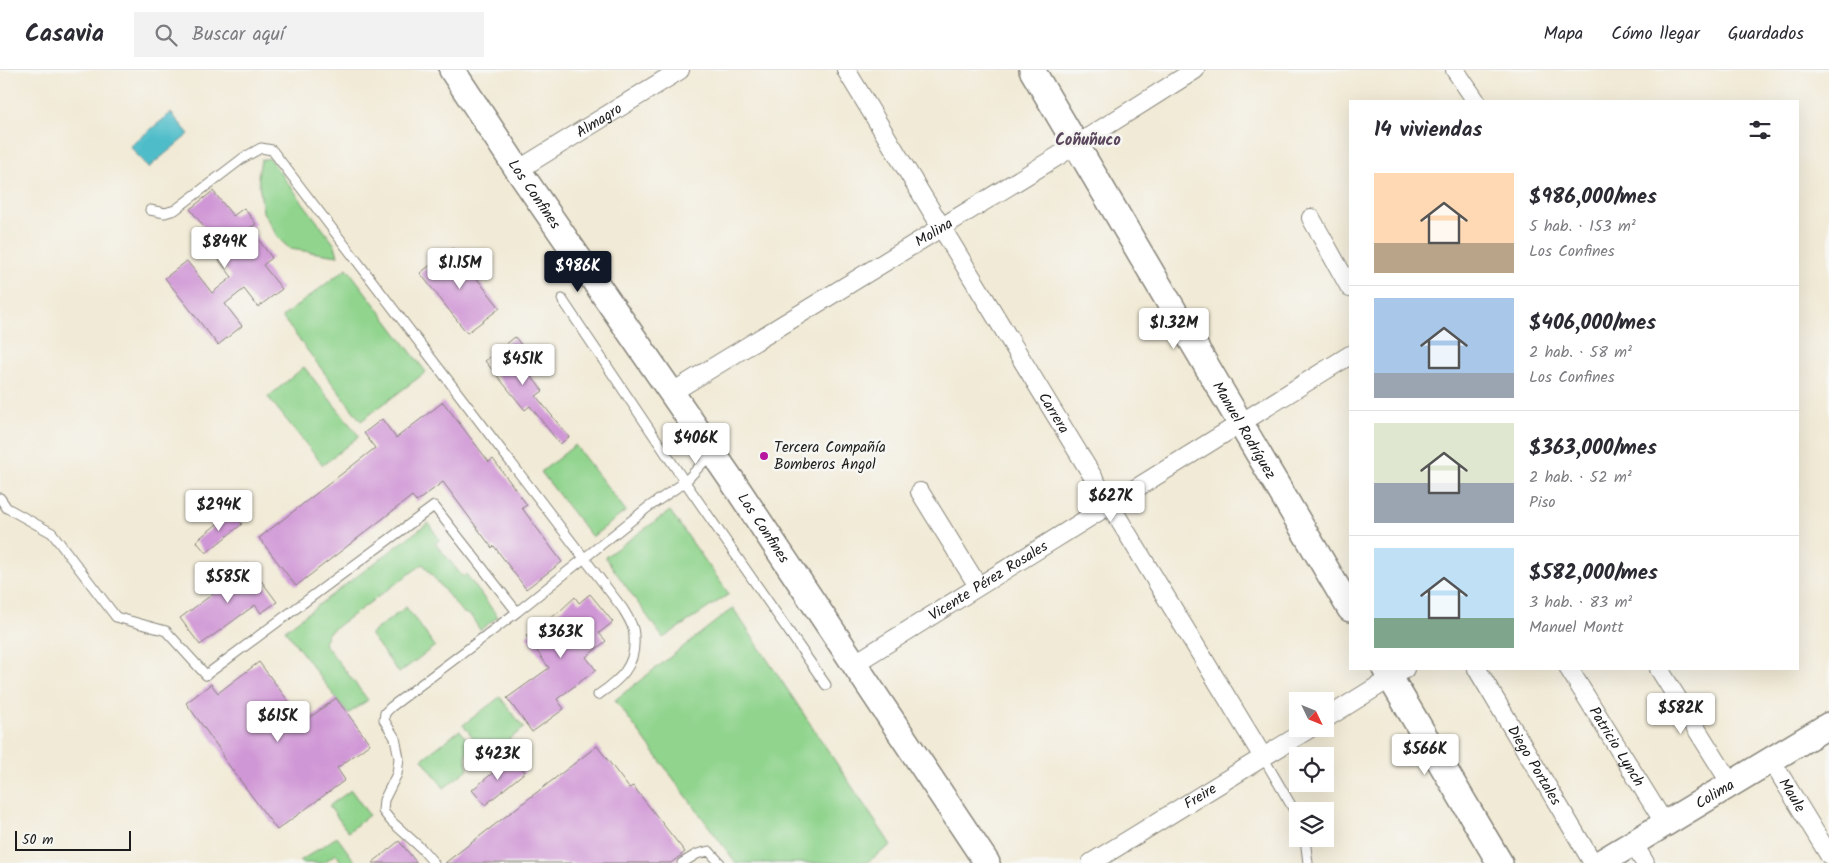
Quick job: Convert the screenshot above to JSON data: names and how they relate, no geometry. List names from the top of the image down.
{
  "streets": {
    "main road": ["Los Confines", "Manuel Rodríguez", "Colima"],
    "street": [
      "Almagro",
      "Molina",
      "Carrera",
      "Vicente Pérez Rosales",
      "Patricio Lynch",
      "Diego Portales",
      "Maule",
      "Freire"
    ]
  },
  "crossings": [
    ["Almagro", "Los Confines"],
    ["Los Confines", "Molina"],
    ["Los Confines", "Vicente Pérez Rosales"],
    ["Molina", "Carrera"],
    ["Molina", "Manuel Rodríguez"],
    ["Carrera", "Vicente Pérez Rosales"],
    ["Carrera", "Freire"],
    ["Manuel Rodríguez", "Vicente Pérez Rosales"],
    ["Patricio Lynch", "Colima"],
    ["Colima", "Maule"]
  ],
  "districts": ["Coñuñuco"],
  "places": ["Tercera Compañía Bomberos Angol"],
  "scale_bar": "50 m",
  "north": "bottom right",
  "page": {
    "header": "Casavia",
    "search": "Buscar aquí",
    "nav": ["Mapa", "Cómo llegar", "Guardados"],
    "heading": "14 viviendas",
    "list": [
      {
        "name": "$986,000/mes",
        "note": "5 hab. · 153 m² · Los Confines"
      },
      {
        "name": "$406,000/mes",
        "note": "2 hab. · 58 m² · Los Confines"
      },
      {
        "name": "$363,000/mes",
        "note": "2 hab. · 52 m² · Piso"
      },
      {
        "name": "$582,000/mes",
        "note": "3 hab. · 83 m² · Manuel Montt"
      }
    ],
    "price": [
      "$849K",
      "$1.15M",
      "$986K",
      "$1.32M",
      "$451K",
      "$406K",
      "$627K",
      "$294K",
      "$585K",
      "$363K",
      "$582K",
      "$615K",
      "$566K",
      "$423K"
    ],
    "scale": "50 m"
  }
}
